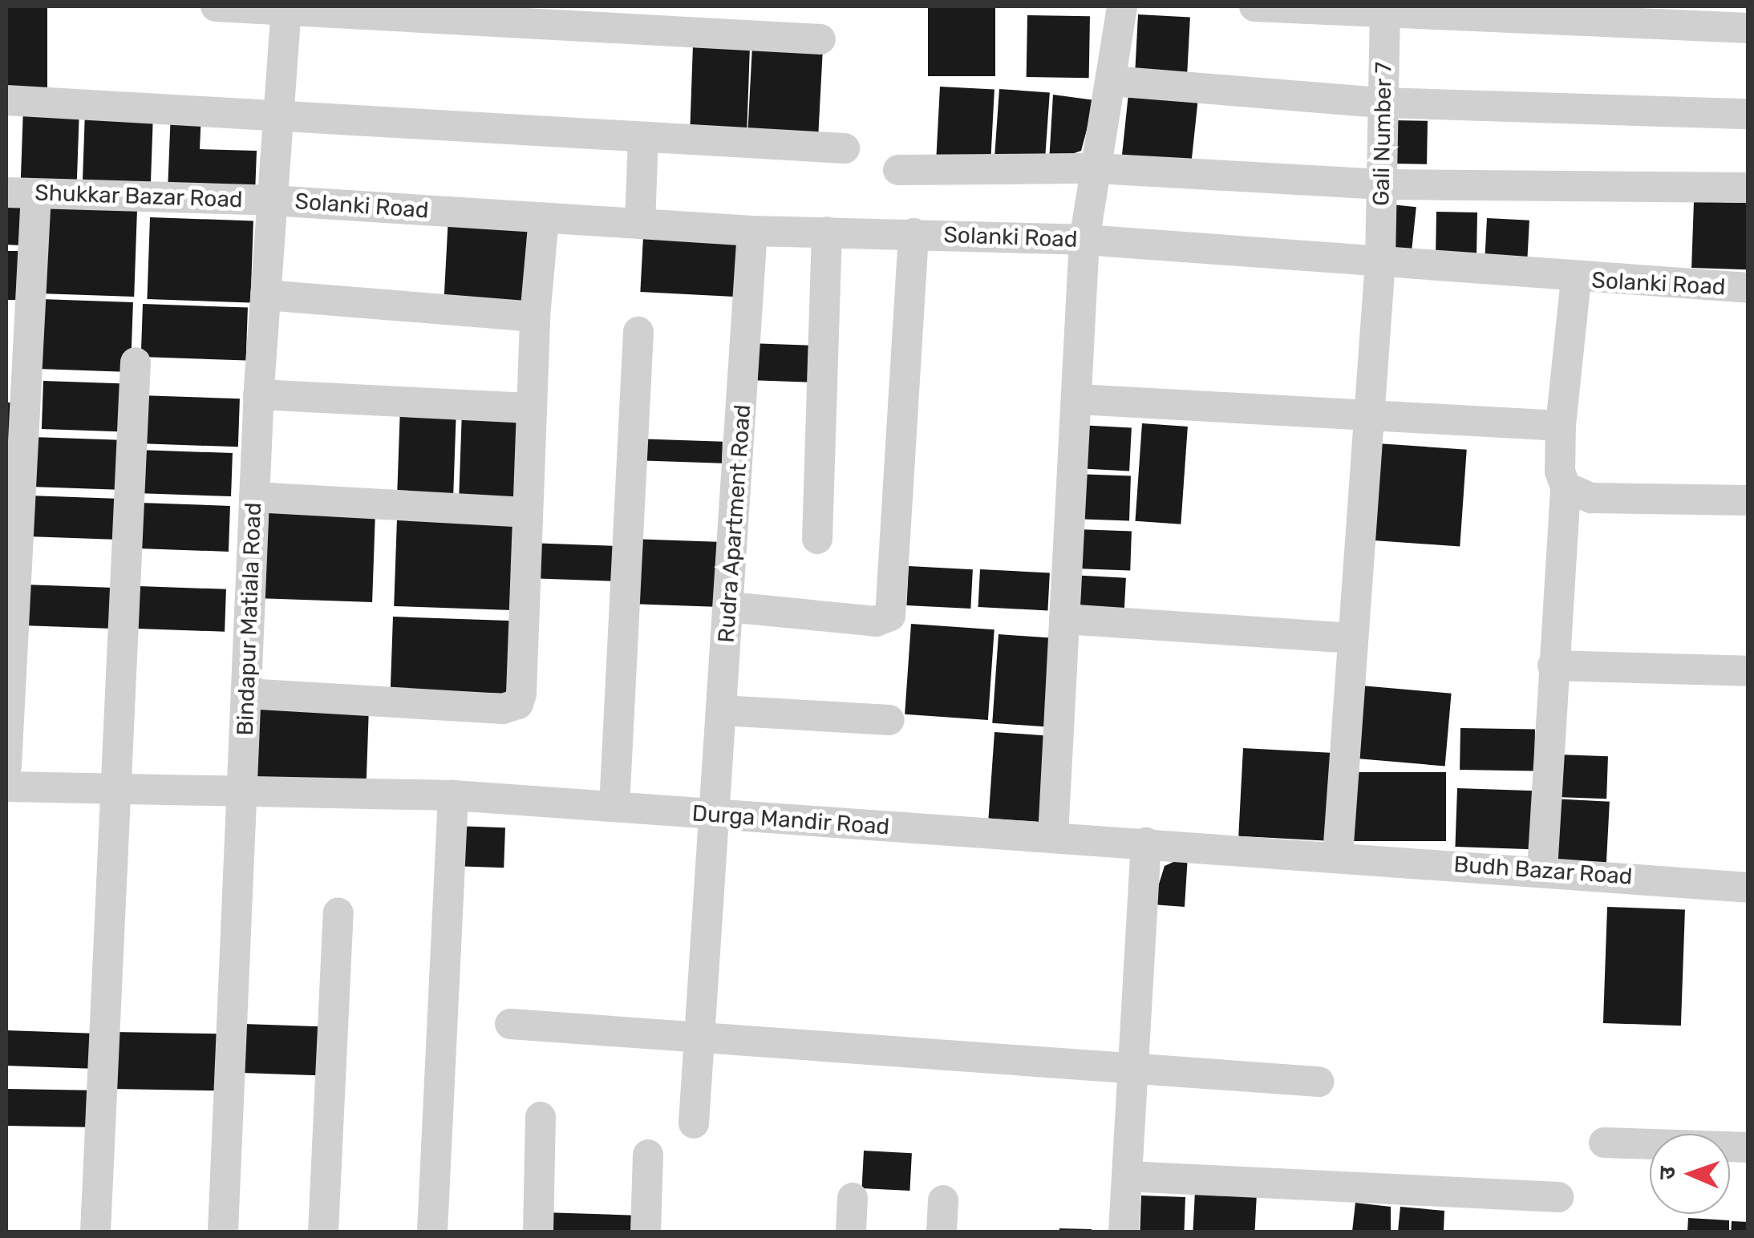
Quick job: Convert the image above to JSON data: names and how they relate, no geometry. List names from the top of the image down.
{
  "streets": {
    "street": [
      "Gali Number 7",
      "Shukkar Bazar Road",
      "Solanki Road",
      "Rudra Apartment Road",
      "Bindapur Matiala Road",
      "Durga Mandir Road",
      "Budh Bazar Road"
    ]
  },
  "crossings": [
    ["Gali Number 7", "Solanki Road"],
    ["Gali Number 7", "Durga Mandir Road"],
    ["Gali Number 7", "Budh Bazar Road"],
    ["Shukkar Bazar Road", "Solanki Road"],
    ["Shukkar Bazar Road", "Bindapur Matiala Road"],
    ["Solanki Road", "Rudra Apartment Road"],
    ["Solanki Road", "Bindapur Matiala Road"],
    ["Rudra Apartment Road", "Durga Mandir Road"],
    ["Bindapur Matiala Road", "Durga Mandir Road"],
    ["Durga Mandir Road", "Budh Bazar Road"]
  ],
  "north": "left"
}
